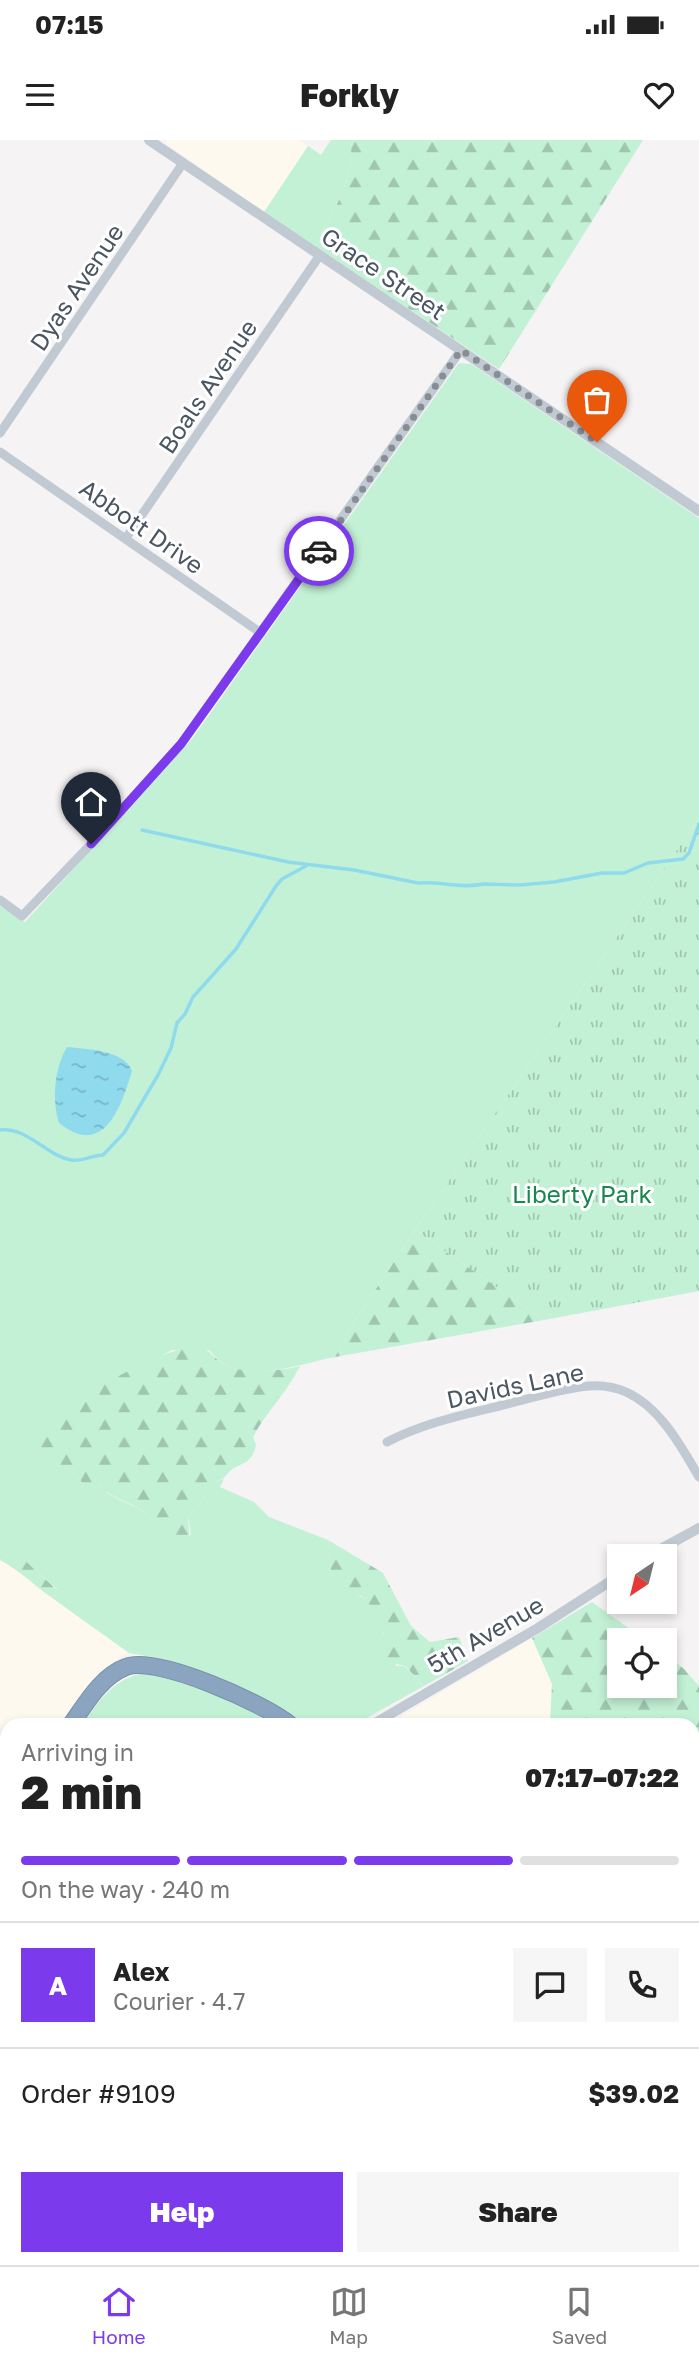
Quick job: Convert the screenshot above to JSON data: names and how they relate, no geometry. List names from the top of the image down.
{
  "streets": {
    "street": [
      "Grace Street",
      "Dyas Avenue",
      "Boals Avenue",
      "Abbott Drive",
      "Davids Lane",
      "5th Avenue"
    ]
  },
  "crossings": [
    ["Grace Street", "Dyas Avenue"],
    ["Grace Street", "Boals Avenue"],
    ["Boals Avenue", "Abbott Drive"]
  ],
  "parks": ["Liberty Park"],
  "north": "bottom left",
  "page": {
    "status": "07:15",
    "header": "Forkly",
    "heading": ["2 min", "Arriving in", "07:17–07:22"],
    "panel": [
      "Alex",
      "Courier · 4.7",
      "Order #9109",
      "$39.02"
    ],
    "bar": "On the way · 240 m",
    "round": "A",
    "buttons": ["Help", "Share"],
    "tabs": ["Home", "Map", "Saved"]
  }
}
